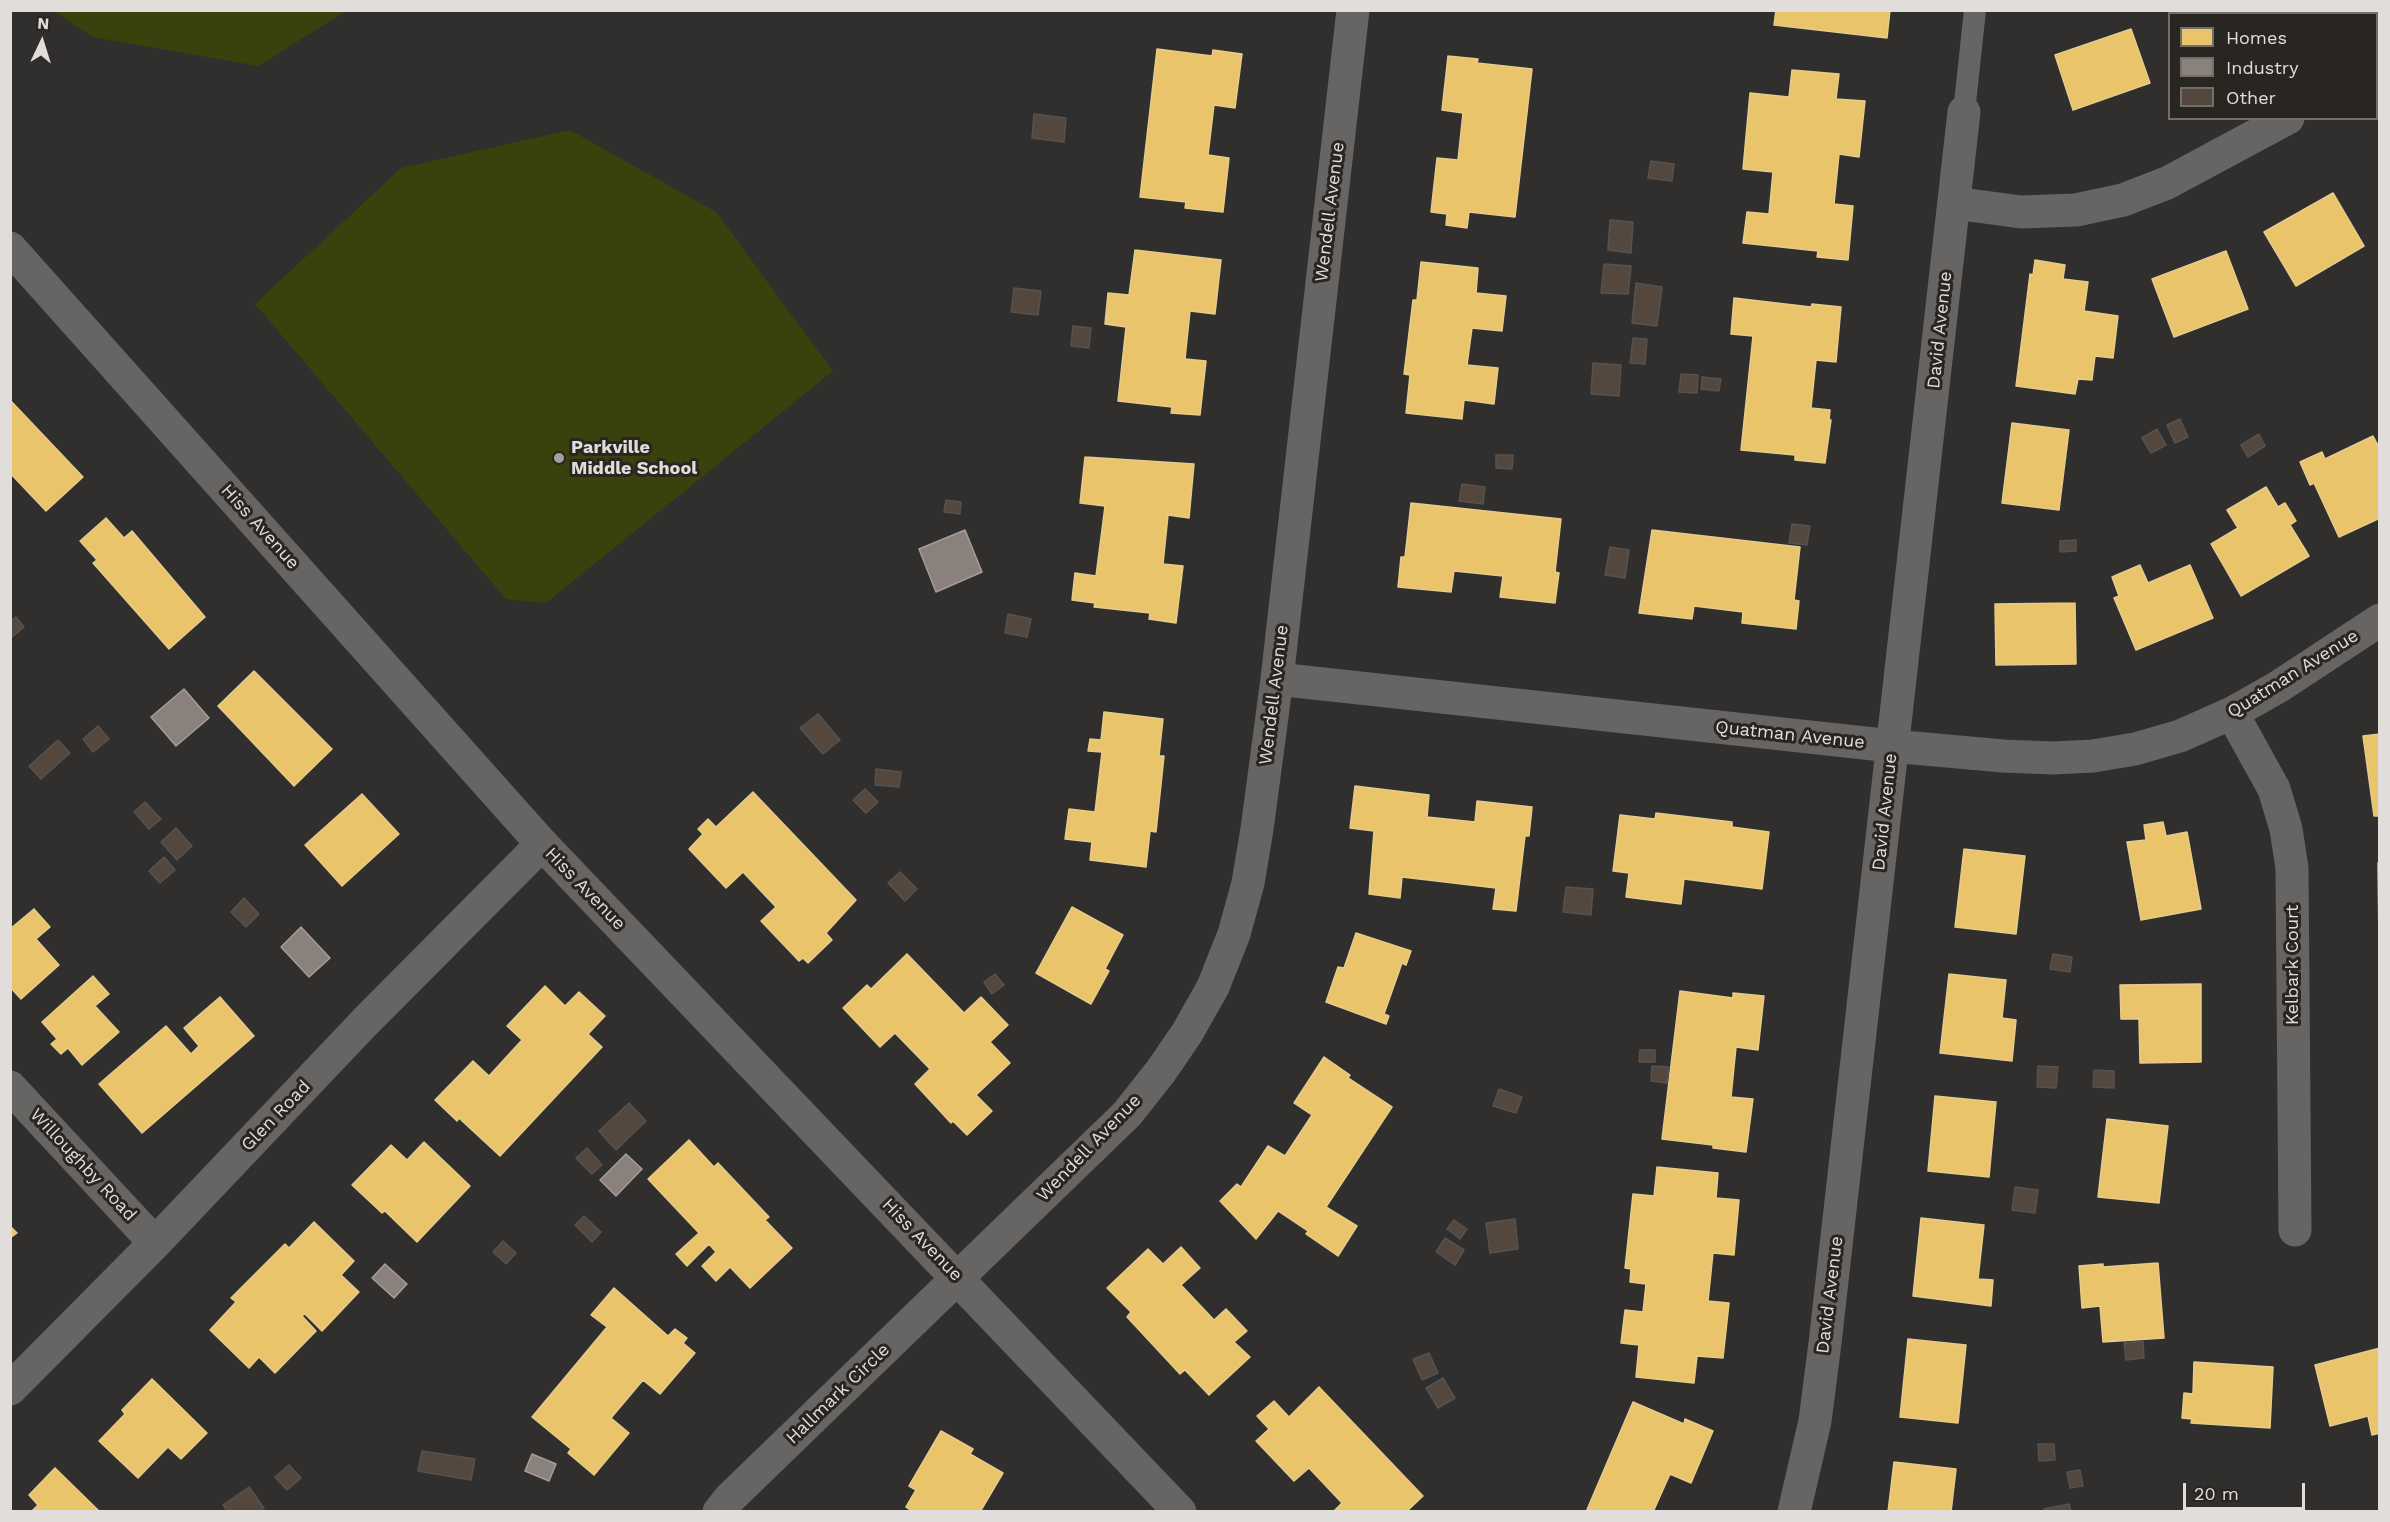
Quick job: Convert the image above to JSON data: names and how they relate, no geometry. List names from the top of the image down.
{
  "streets": {
    "street": [
      "Wendell Avenue",
      "David Avenue",
      "Hiss Avenue",
      "Quatman Avenue",
      "Kelbark Court",
      "Glen Road",
      "Willoughby Road",
      "Hallmark Circle"
    ]
  },
  "crossings": [
    ["Wendell Avenue", "Hiss Avenue"],
    ["Wendell Avenue", "Quatman Avenue"],
    ["Wendell Avenue", "Hallmark Circle"],
    ["David Avenue", "Quatman Avenue"],
    ["Hiss Avenue", "Glen Road"],
    ["Hiss Avenue", "Hallmark Circle"],
    ["Quatman Avenue", "Kelbark Court"],
    ["Glen Road", "Willoughby Road"]
  ],
  "places": ["Parkville Middle School"],
  "legend": ["Homes", "Industry", "Other"],
  "scale_bar": "20 m",
  "north": "top"
}
